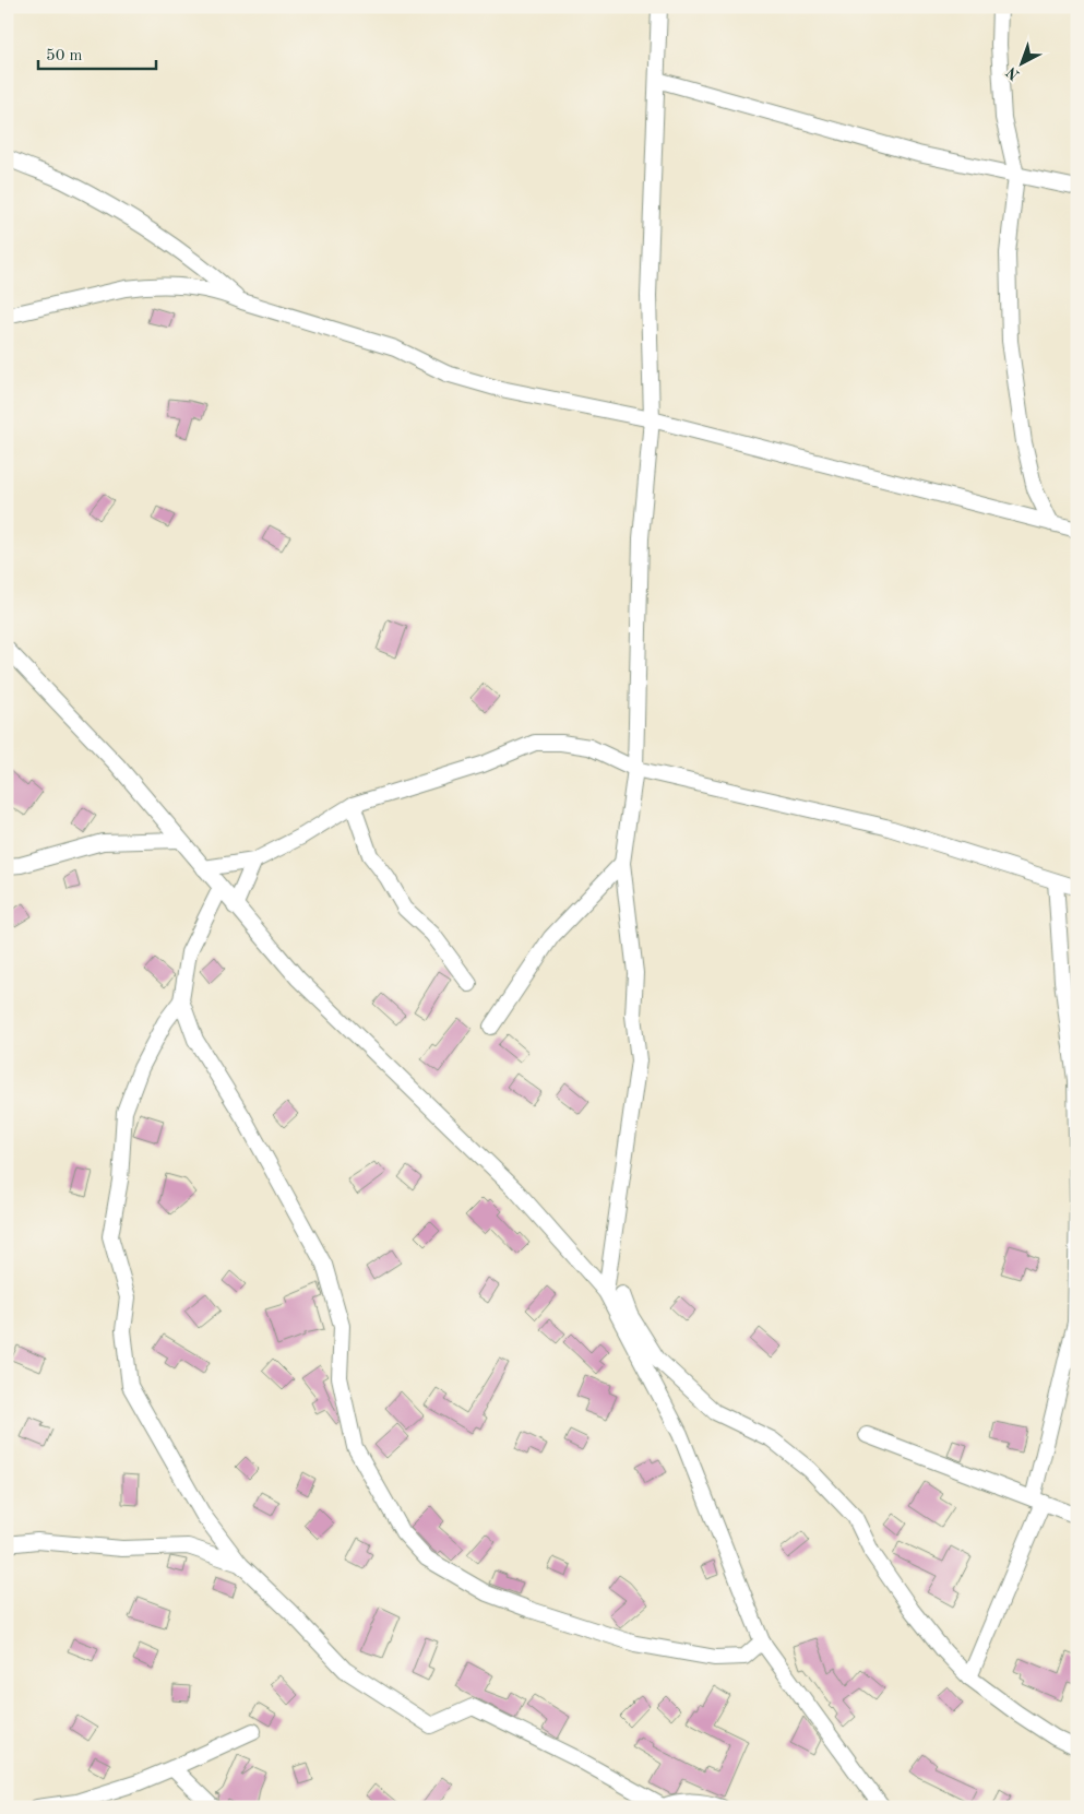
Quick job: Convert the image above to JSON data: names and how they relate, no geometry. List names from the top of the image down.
{
  "scale_bar": "50 m",
  "north": "bottom left"
}
